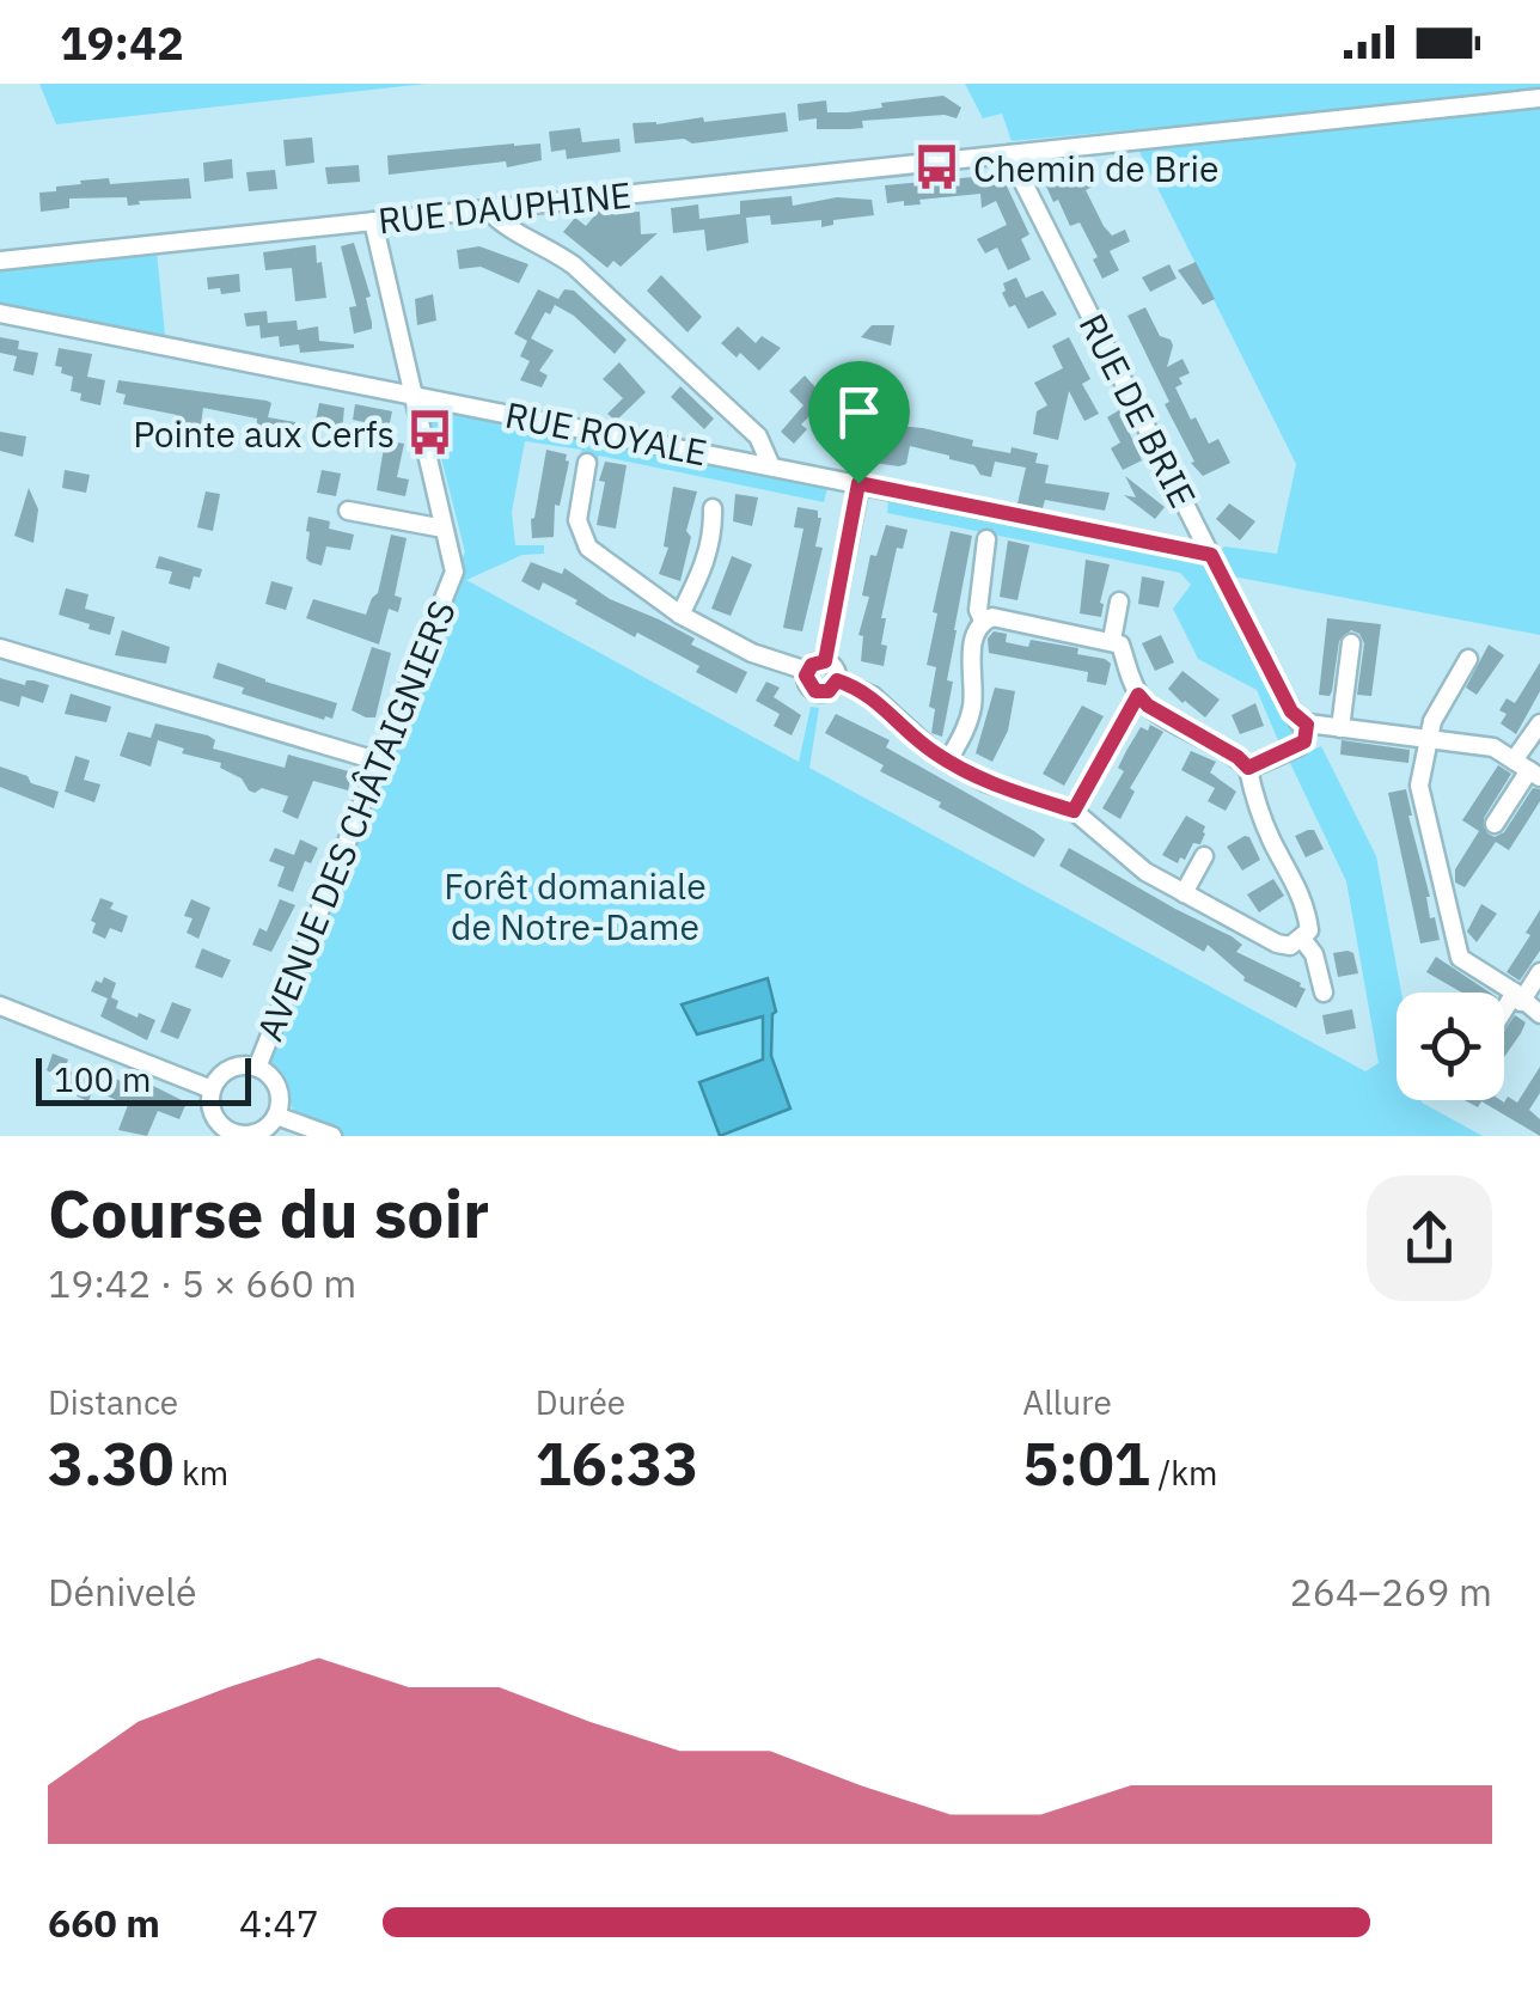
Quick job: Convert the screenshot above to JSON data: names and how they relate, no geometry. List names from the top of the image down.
{
  "streets": {
    "street": [
      "RUE DAUPHINE",
      "RUE DE BRIE",
      "RUE ROYALE",
      "AVENUE DES CHÂTAIGNIERS"
    ]
  },
  "crossings": [
    ["RUE DAUPHINE", "RUE DE BRIE"],
    ["RUE DE BRIE", "RUE ROYALE"]
  ],
  "parks": ["Forêt domaniale de Notre-Dame"],
  "places": {
    "bus stop": ["Chemin de Brie", "Pointe aux Cerfs"]
  },
  "scale_bar": "100 m",
  "page": {
    "status": "19:42",
    "scale": "100 m",
    "heading": ["Course du soir", "19:42 · 5 × 660 m"],
    "stats": [
      ["Distance", "3.30 km"],
      ["Durée", "16:33"],
      ["Allure", "5:01 /km"]
    ],
    "chart": ["Dénivelé", "264–269 m"],
    "list": [
      {
        "name": "660 m",
        "note": "4:47"
      }
    ]
  }
}
